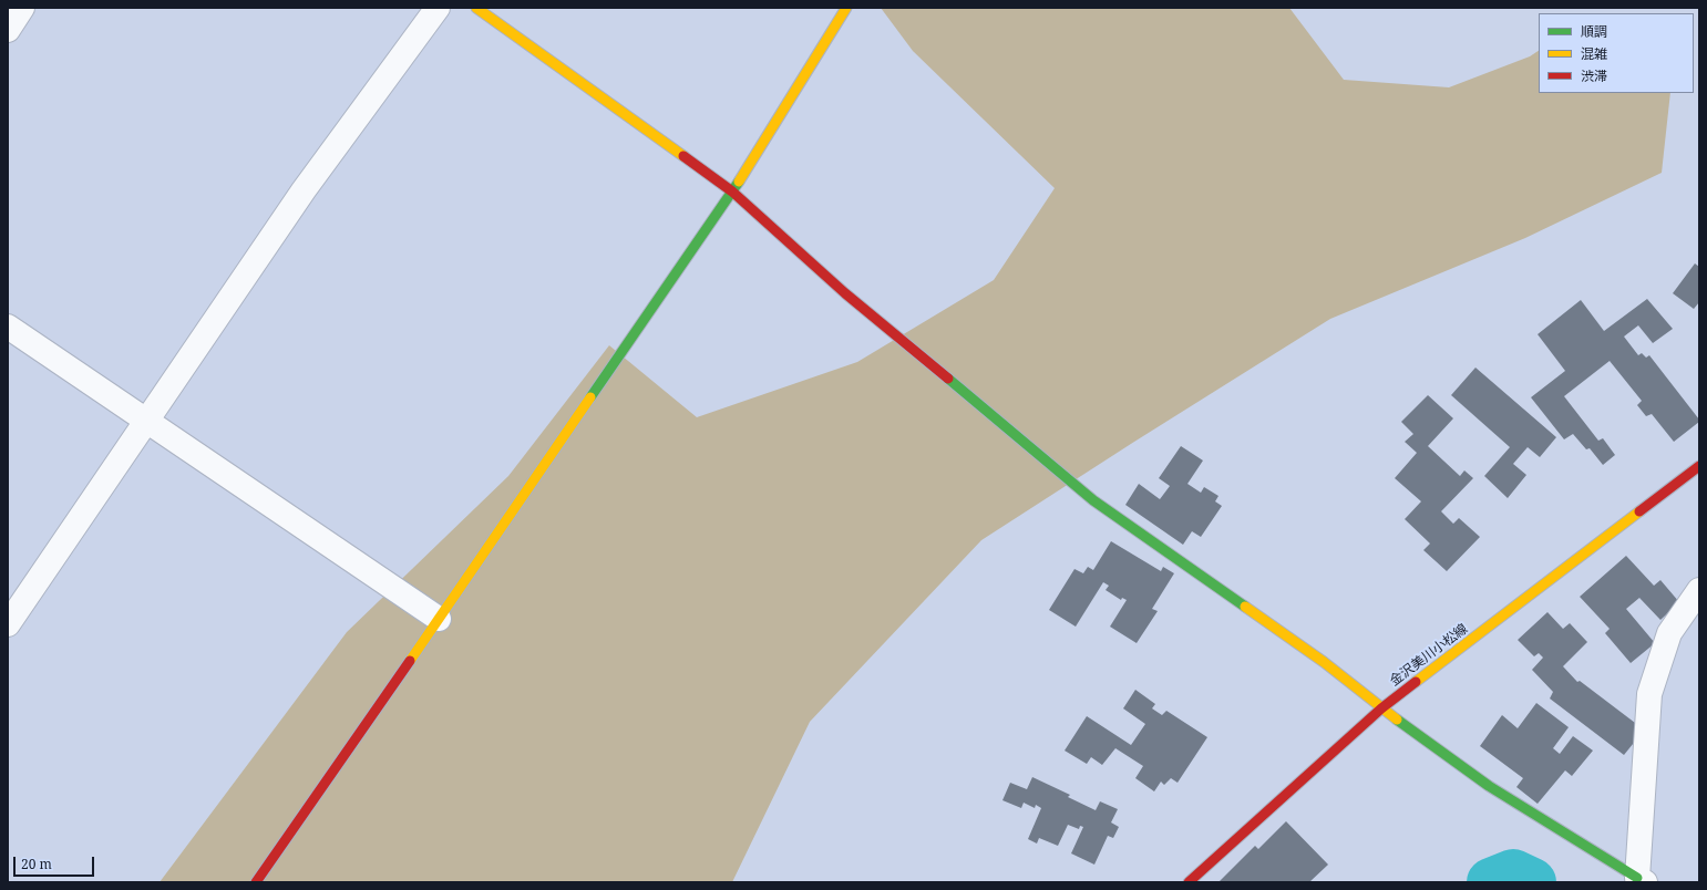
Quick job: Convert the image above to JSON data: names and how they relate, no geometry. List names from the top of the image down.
{
  "streets": {
    "street": ["金沢美川小松線"]
  },
  "legend": ["順調", "混雑", "渋滞"],
  "scale_bar": "20 m"
}
